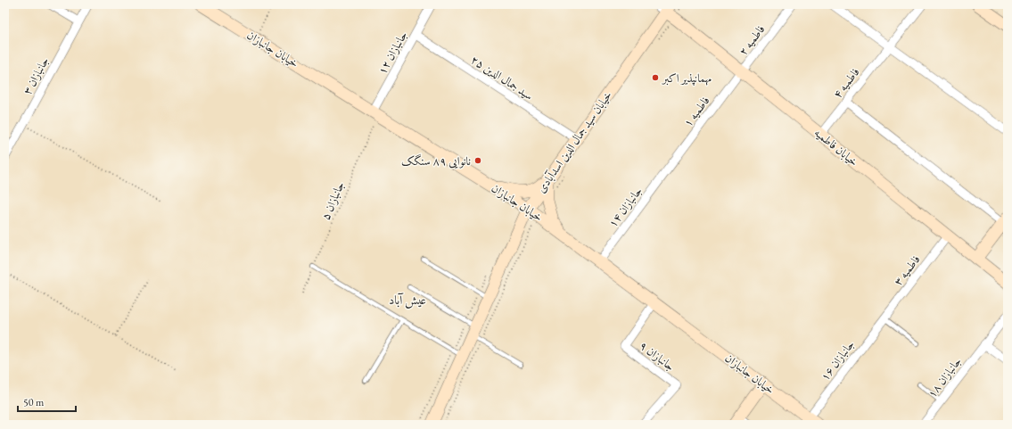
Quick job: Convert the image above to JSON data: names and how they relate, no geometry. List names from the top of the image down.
{
  "streets": {
    "main road": ["خیابان جانبازان", "خیابان سید جمال الدین اسدآبادی", "خیابان فاطمیه"],
    "street": [
      "فاطمیه ۲",
      "جانبازان ۱۲",
      "جانبازان ۳",
      "سید جمال الدین ۲۵",
      "فاطمیه ۴",
      "فاطمیه ۱",
      "جانبازان ۱۴",
      "فاطمیه ۳",
      "جانبازان ۹",
      "جانبازان ۱۶",
      "جانبازان ۱۸"
    ],
    "path": ["جانبازان ۵"]
  },
  "crossings": [
    ["فاطمیه ۲", "فاطمیه ۱"],
    ["فاطمیه ۲", "خیابان فاطمیه"],
    ["خیابان جانبازان", "جانبازان ۱۲"],
    ["خیابان جانبازان", "خیابان سید جمال الدین اسدآبادی"],
    ["خیابان جانبازان", "جانبازان ۵"],
    ["خیابان جانبازان", "جانبازان ۱۴"],
    ["خیابان جانبازان", "جانبازان ۹"],
    ["خیابان جانبازان", "جانبازان ۱۶"],
    ["جانبازان ۱۲", "سید جمال الدین ۲۵"],
    ["جانبازان ۱۲", "جانبازان ۵"],
    ["سید جمال الدین ۲۵", "خیابان سید جمال الدین اسدآبادی"],
    ["فاطمیه ۴", "خیابان فاطمیه"],
    ["فاطمیه ۱", "خیابان فاطمیه"],
    ["فاطمیه ۱", "جانبازان ۱۴"],
    ["خیابان سید جمال الدین اسدآبادی", "خیابان فاطمیه"],
    ["خیابان فاطمیه", "فاطمیه ۳"],
    ["فاطمیه ۳", "جانبازان ۱۶"]
  ],
  "districts": ["عیش آباد"],
  "places": ["مهمانپذیر اکبر", "نانوایی ۸۹ سنگک"],
  "scale_bar": "50 m"
}
